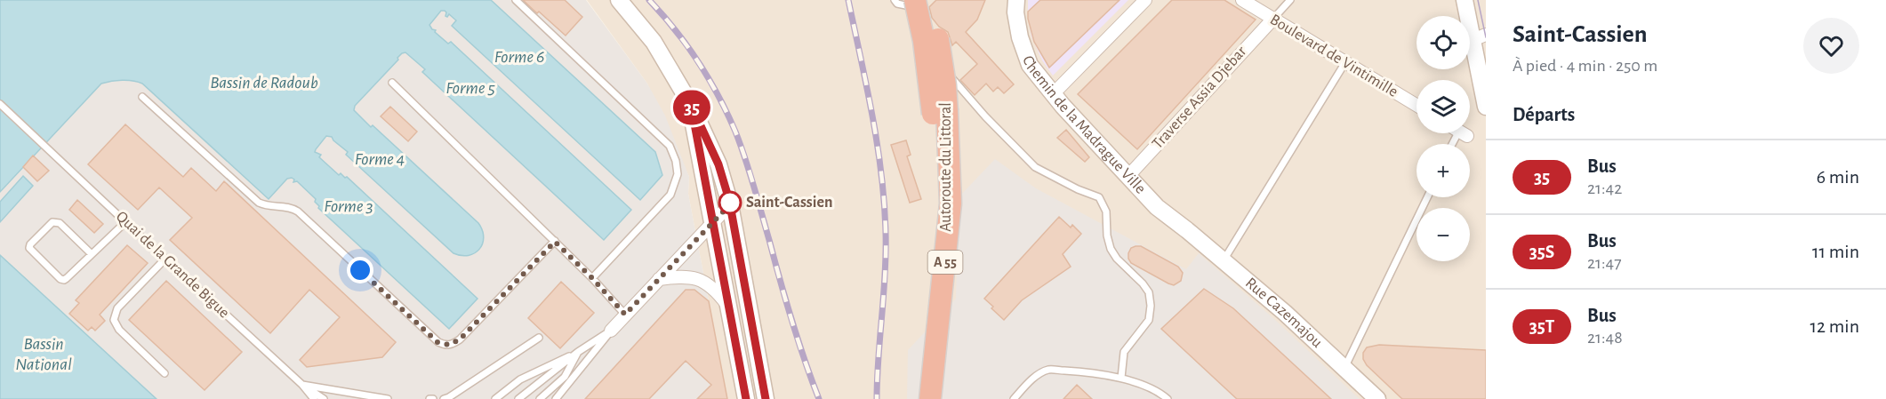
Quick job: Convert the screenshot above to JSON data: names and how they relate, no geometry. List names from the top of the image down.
{
  "streets": {
    "highway": ["Autoroute du Littoral", "A 55"],
    "street": [
      "Boulevard de Vintimille",
      "Traverse Assia Djebar",
      "Chemin de la Madrague Ville",
      "Rue Cazemajou"
    ],
    "lane": ["Quai de la Grande Bigue"]
  },
  "crossings": [
    ["Boulevard de Vintimille", "Traverse Assia Djebar"],
    ["Traverse Assia Djebar", "Chemin de la Madrague Ville"],
    ["Chemin de la Madrague Ville", "Rue Cazemajou"]
  ],
  "water": [
    "Forme 6",
    "Bassin de Radoub",
    "Forme 5",
    "Forme 4",
    "Forme 3",
    "Bassin National"
  ],
  "places": ["Saint-Cassien"],
  "lines": ["bus line 35"],
  "page": {
    "on_map": "35",
    "heading": [
      ["Saint-Cassien", "À pied · 4 min · 250 m"],
      "Départs"
    ],
    "map_buttons": ["+", "−"],
    "list": [
      {
        "mark": "35",
        "name": "Bus",
        "note": "21:42",
        "value": "6 min"
      },
      {
        "mark": "35S",
        "name": "Bus",
        "note": "21:47",
        "value": "11 min"
      },
      {
        "mark": "35T",
        "name": "Bus",
        "note": "21:48",
        "value": "12 min"
      }
    ]
  }
}
